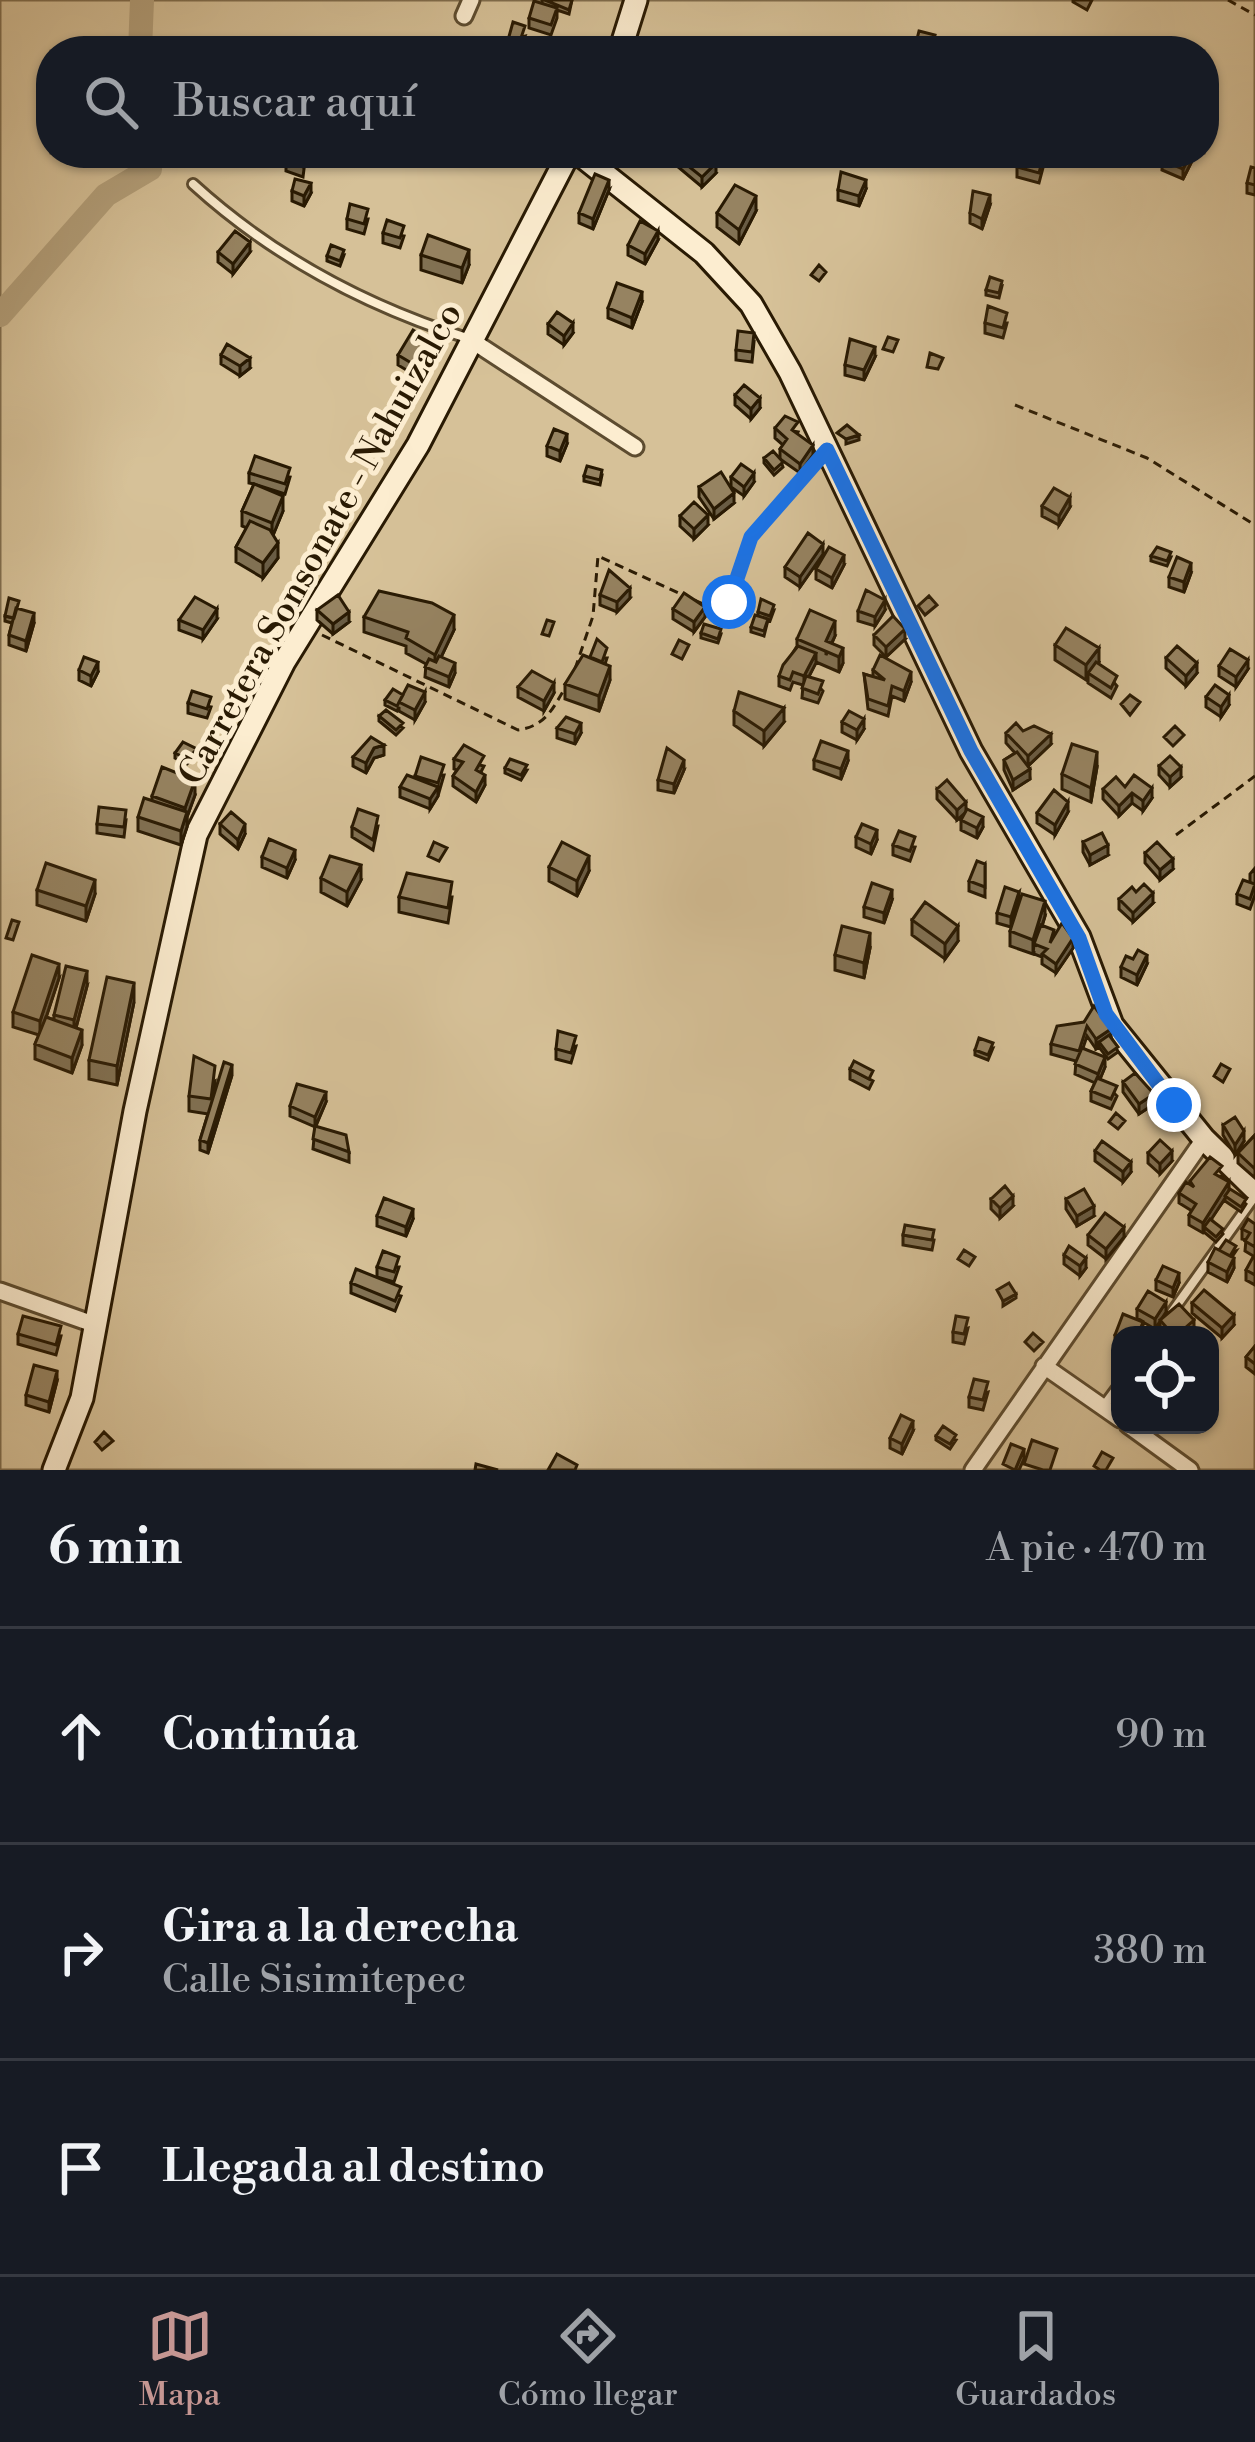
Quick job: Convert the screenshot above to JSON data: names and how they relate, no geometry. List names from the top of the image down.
{
  "streets": {
    "street": ["Carretera Sonsonate - Nahuizalco"]
  },
  "page": {
    "search": "Buscar aquí",
    "heading": ["6 min", "A pie · 470 m"],
    "list": [
      ["Continúa", "90 m"],
      ["Gira a la derecha", "Calle Sisimitepec", "380 m"],
      "Llegada al destino"
    ],
    "nav": ["Mapa", "Cómo llegar", "Guardados"]
  }
}
